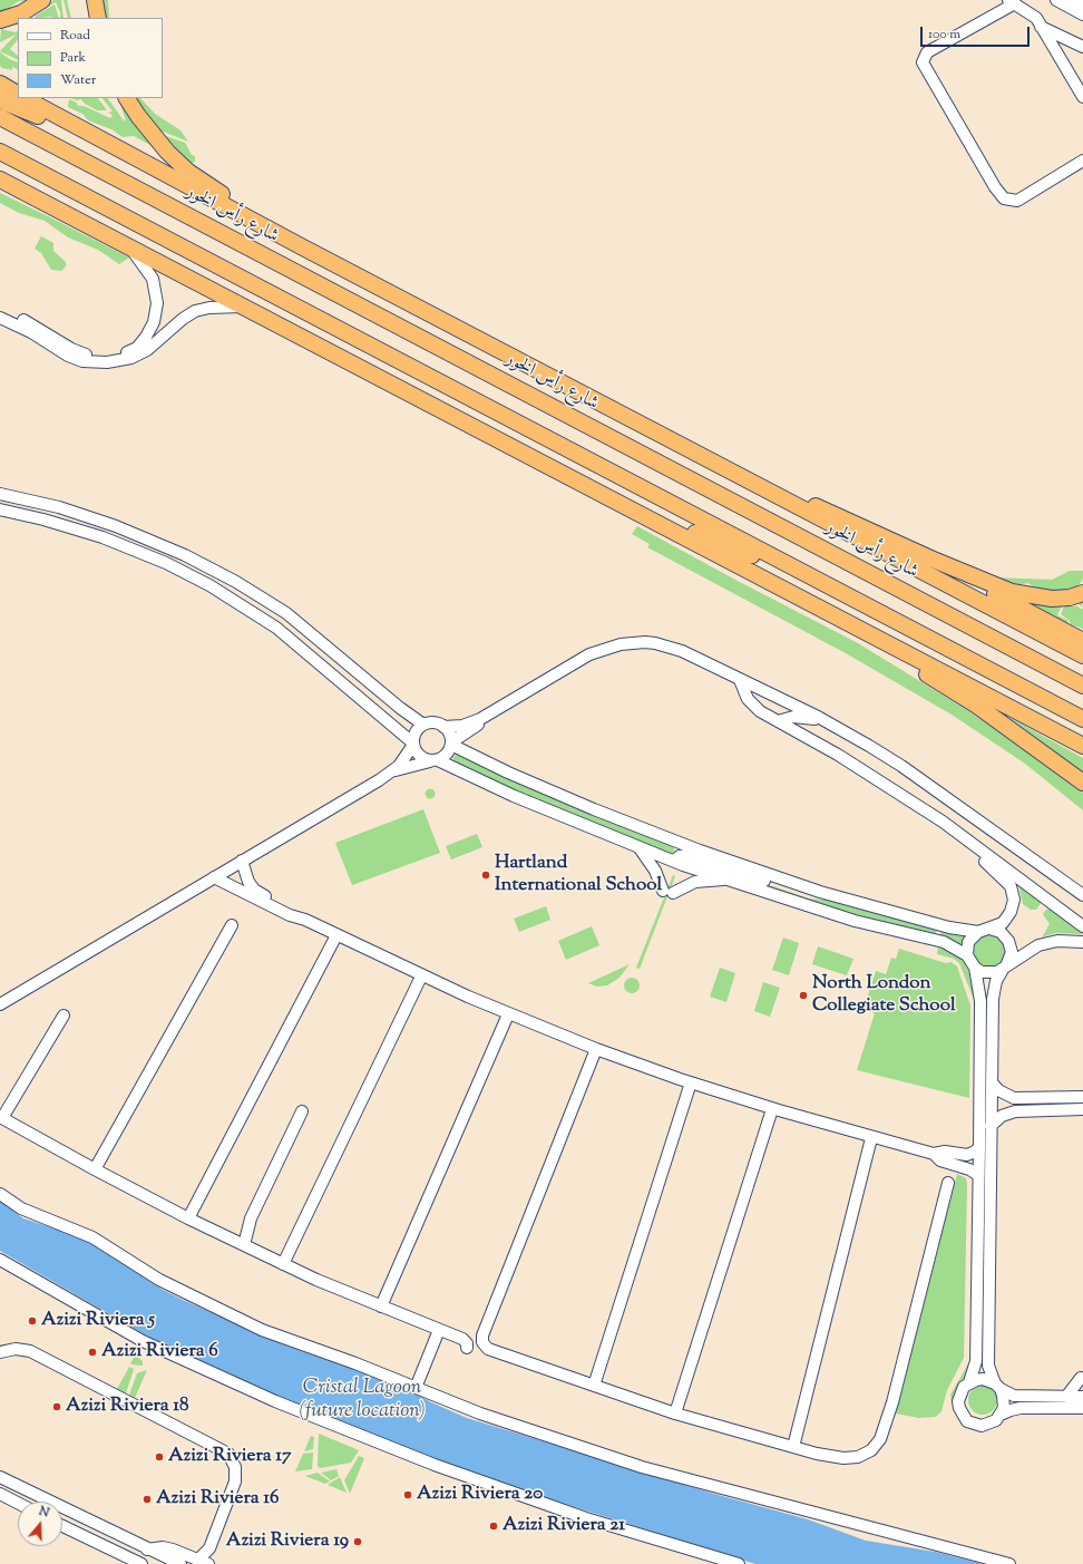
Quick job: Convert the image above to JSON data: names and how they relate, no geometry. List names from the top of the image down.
{
  "streets": {
    "highway": ["شارع رأس الخور"]
  },
  "water": ["Cristal Lagoon (future location)"],
  "places": [
    "Hartland International School",
    "North London Collegiate School",
    "Azizi Riviera 5",
    "Azizi Riviera 6",
    "Azizi Riviera 18",
    "Azizi Riviera 17",
    "Azizi Riviera 20",
    "Azizi Riviera 16",
    "Azizi Riviera 21",
    "Azizi Riviera 19"
  ],
  "legend": ["Road", "Park", "Water"],
  "scale_bar": "100 m",
  "north": "top"
}
